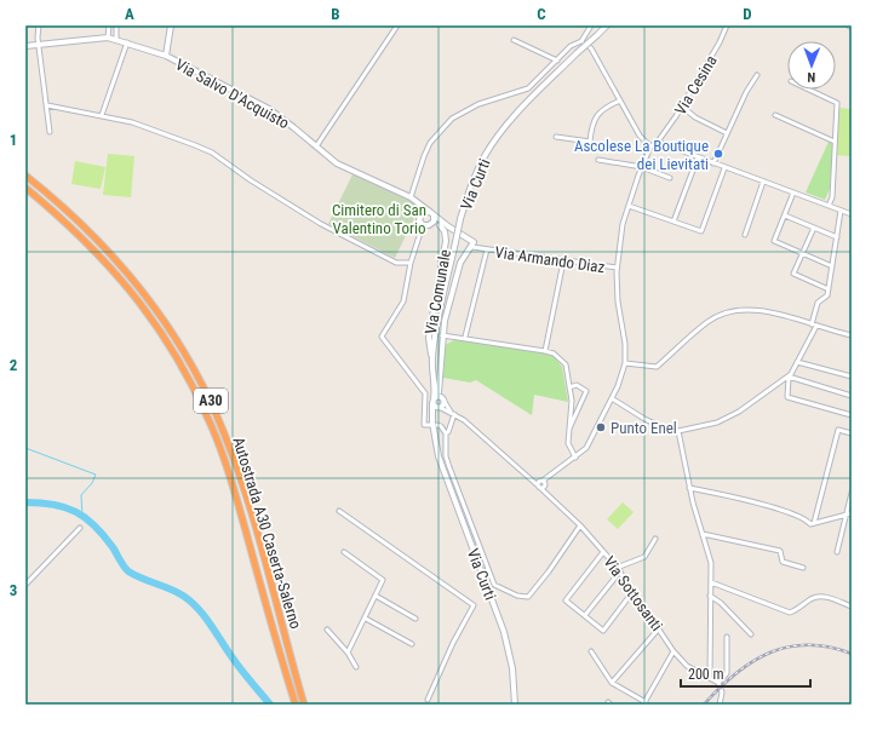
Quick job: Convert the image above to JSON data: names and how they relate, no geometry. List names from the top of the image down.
{
  "streets": {
    "highway": ["A30", "Autostrada A30 Caserta-Salerno"],
    "street": [
      "Via Cesina",
      "Via Salvo D'Acquisto",
      "Via Curti",
      "Via Armando Diaz",
      "Via Comunale",
      "Via Sottosanti"
    ]
  },
  "crossings": [
    ["Via Cesina", "Via Armando Diaz"],
    ["Via Salvo D'Acquisto", "Via Comunale"],
    ["Via Curti", "Via Comunale"],
    ["Via Curti", "Via Sottosanti"],
    ["Via Armando Diaz", "Via Comunale"]
  ],
  "parks": ["Cimitero di San Valentino Torio"],
  "places": ["Ascolese La Boutique dei Lievitati", "Punto Enel"],
  "scale_bar": "200 m",
  "north": "bottom",
  "grid": {
    "columns": [
      "A",
      "B",
      "C",
      "D"
    ],
    "rows": ["1", "2", "3"]
  }
}
